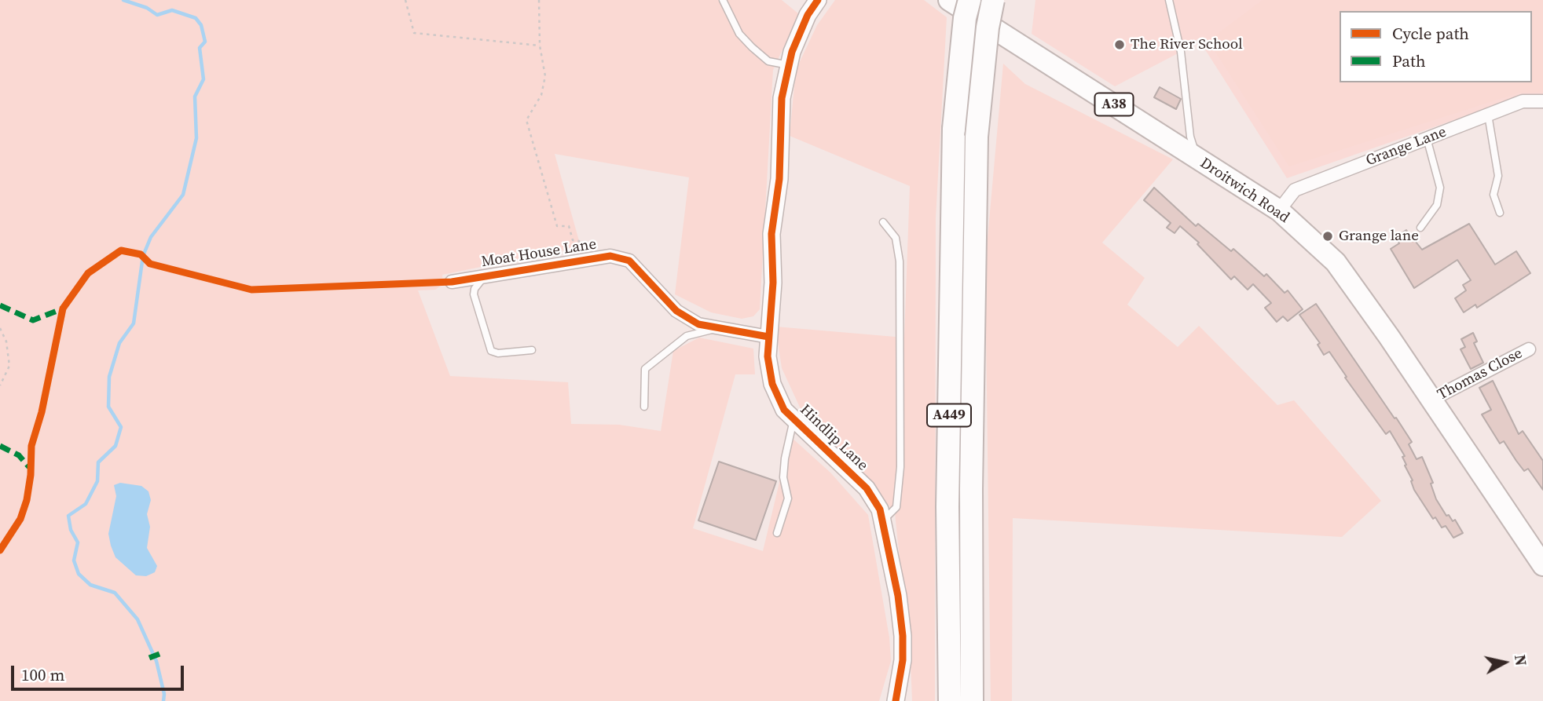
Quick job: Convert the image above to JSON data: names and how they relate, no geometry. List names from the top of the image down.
{
  "streets": {
    "highway": ["A449"],
    "main road": ["A38", "Droitwich Road"],
    "street": [
      "Grange Lane",
      "Moat House Lane",
      "Thomas Close",
      "Hindlip Lane"
    ]
  },
  "crossings": [
    ["Grange Lane", "Droitwich Road"],
    ["Droitwich Road", "Thomas Close"],
    ["Moat House Lane", "Hindlip Lane"]
  ],
  "places": ["The River School", "Grange lane"],
  "legend": ["Cycle path", "Path"],
  "scale_bar": "100 m",
  "north": "right"
}
